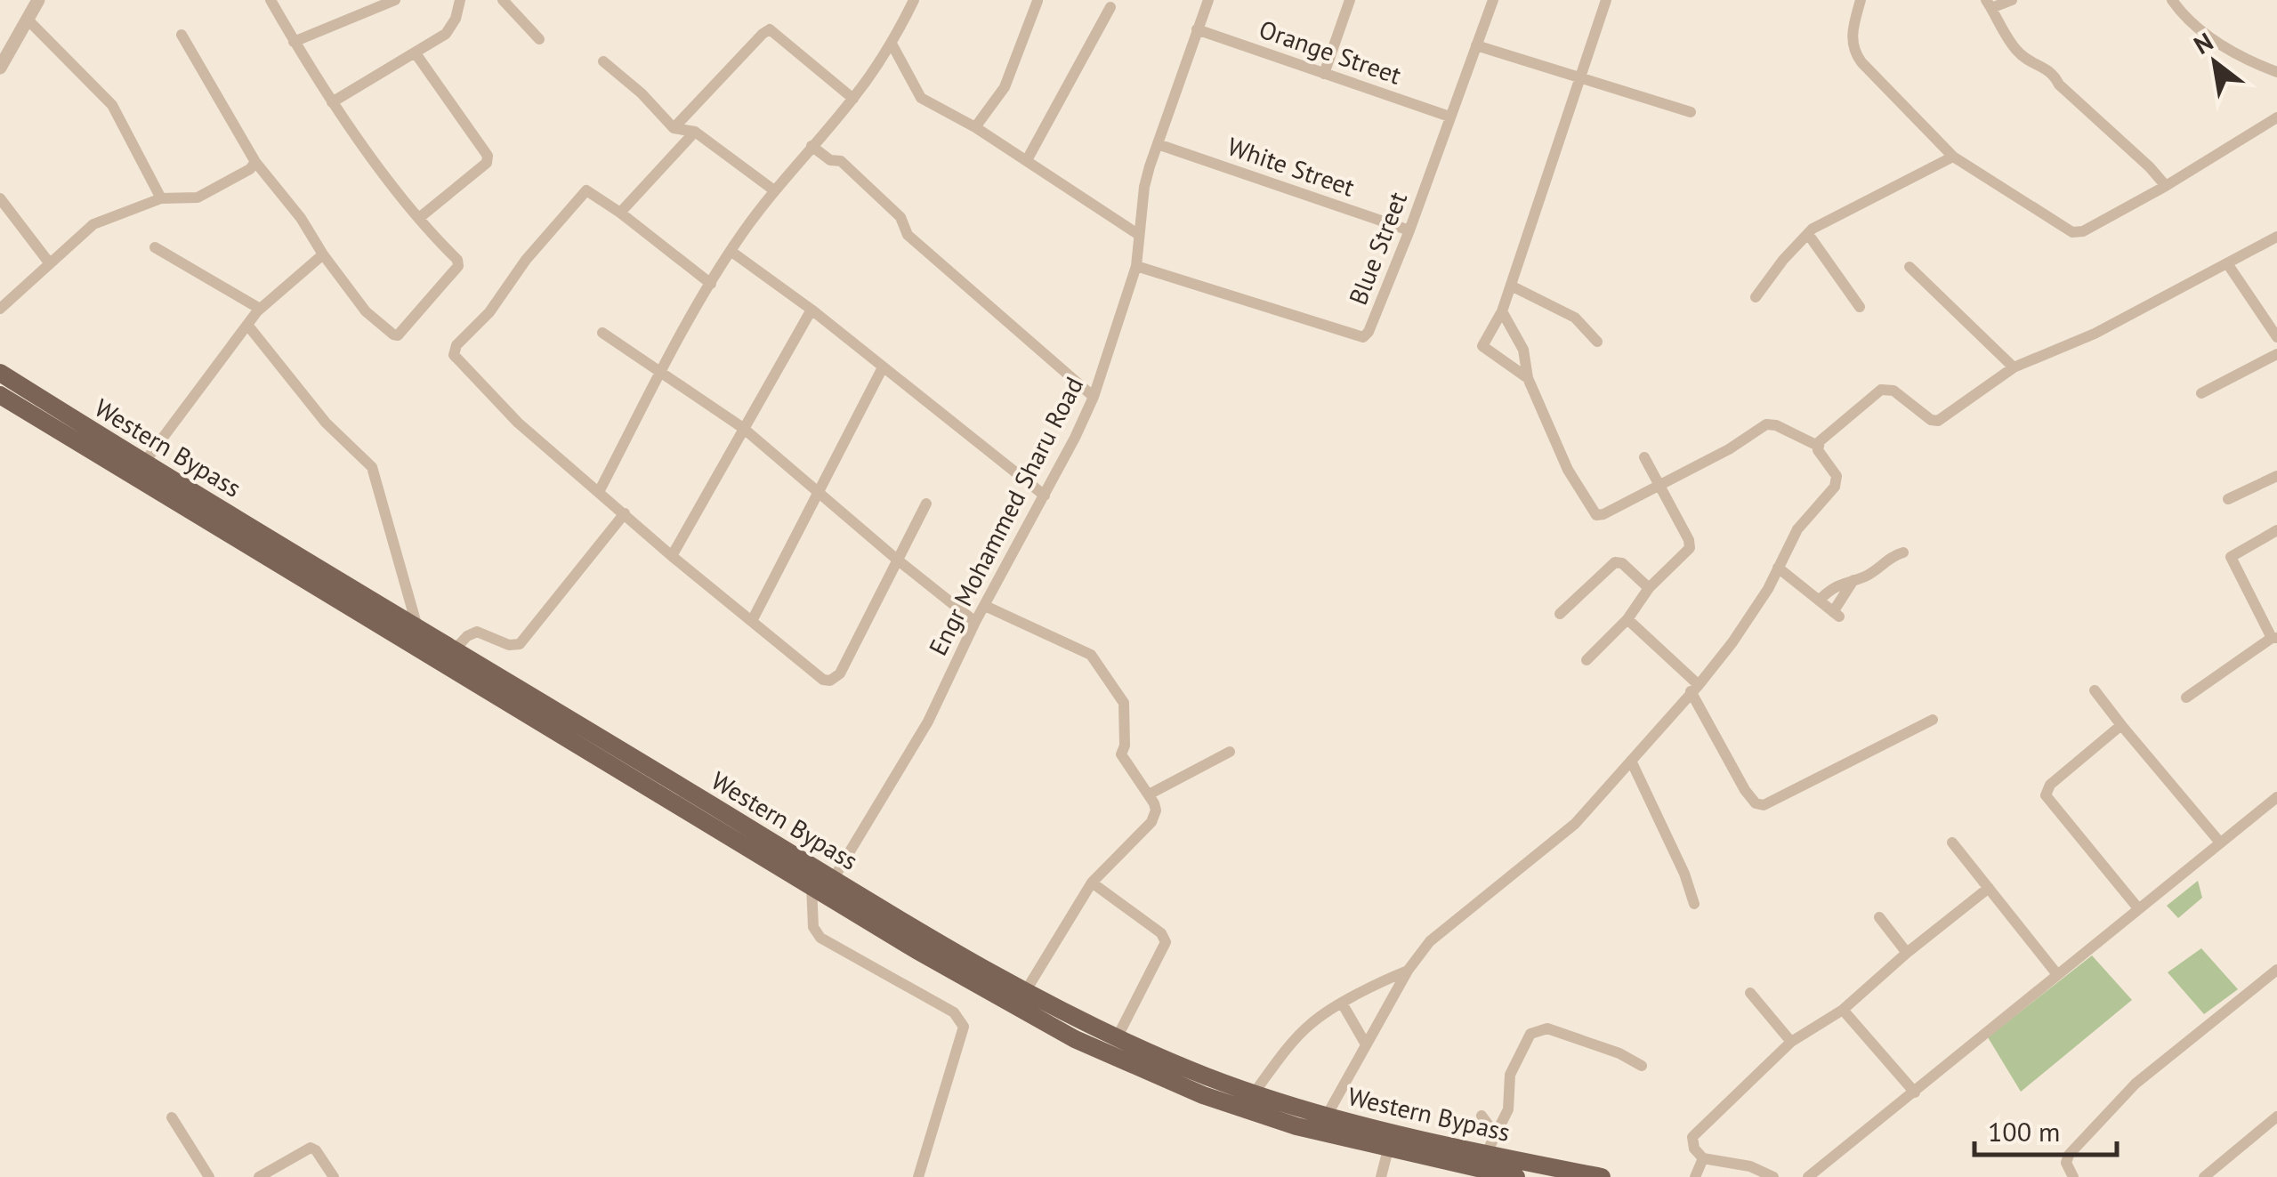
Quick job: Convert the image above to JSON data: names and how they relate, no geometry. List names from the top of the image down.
{
  "streets": {
    "main road": ["Western Bypass"],
    "street": [
      "Orange Street",
      "White Street",
      "Blue Street",
      "Engr Mohammed Sharu Road"
    ]
  },
  "crossings": [
    ["Orange Street", "Blue Street"],
    ["Orange Street", "Engr Mohammed Sharu Road"],
    ["White Street", "Blue Street"],
    ["White Street", "Engr Mohammed Sharu Road"],
    ["Blue Street", "Engr Mohammed Sharu Road"],
    ["Western Bypass", "Engr Mohammed Sharu Road"]
  ],
  "scale_bar": "100 m",
  "north": "top left"
}
